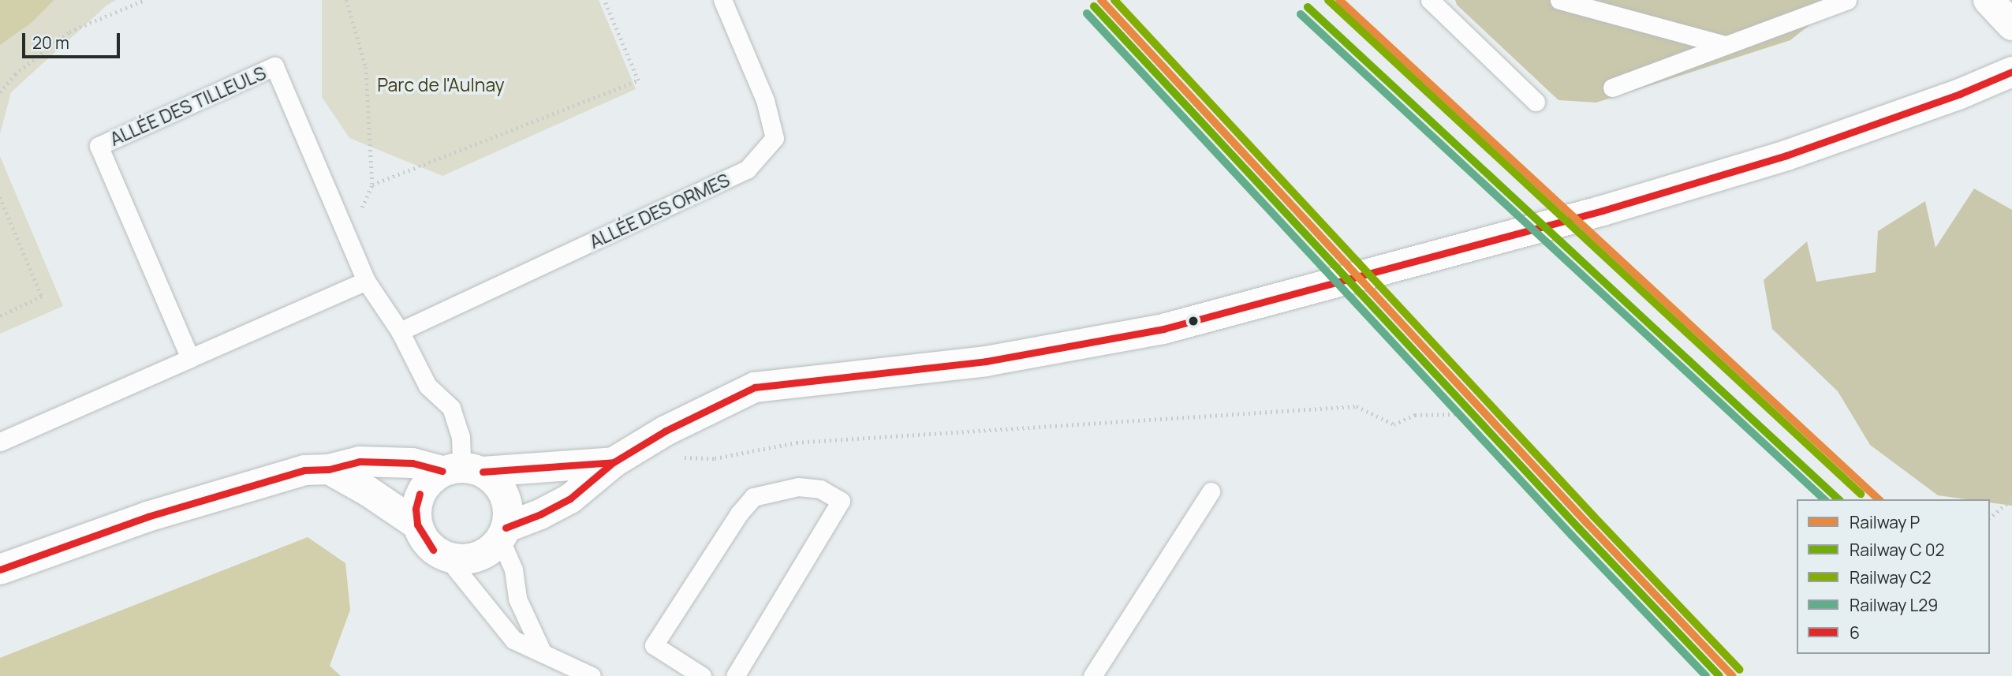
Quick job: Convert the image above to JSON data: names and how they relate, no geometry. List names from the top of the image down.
{
  "streets": {
    "lane": ["ALLÉE DES TILLEULS", "ALLÉE DES ORMES"]
  },
  "crossings": [
    ["ALLÉE DES TILLEULS", "ALLÉE DES ORMES"]
  ],
  "parks": ["Parc de l'Aulnay"],
  "lines": [
    "rail line P",
    "rail line C2",
    "rail line L29",
    "transit line 6"
  ],
  "legend": [
    "Railway P",
    "Railway C 02",
    "Railway C2",
    "Railway L29",
    "6"
  ],
  "scale_bar": "20 m"
}
